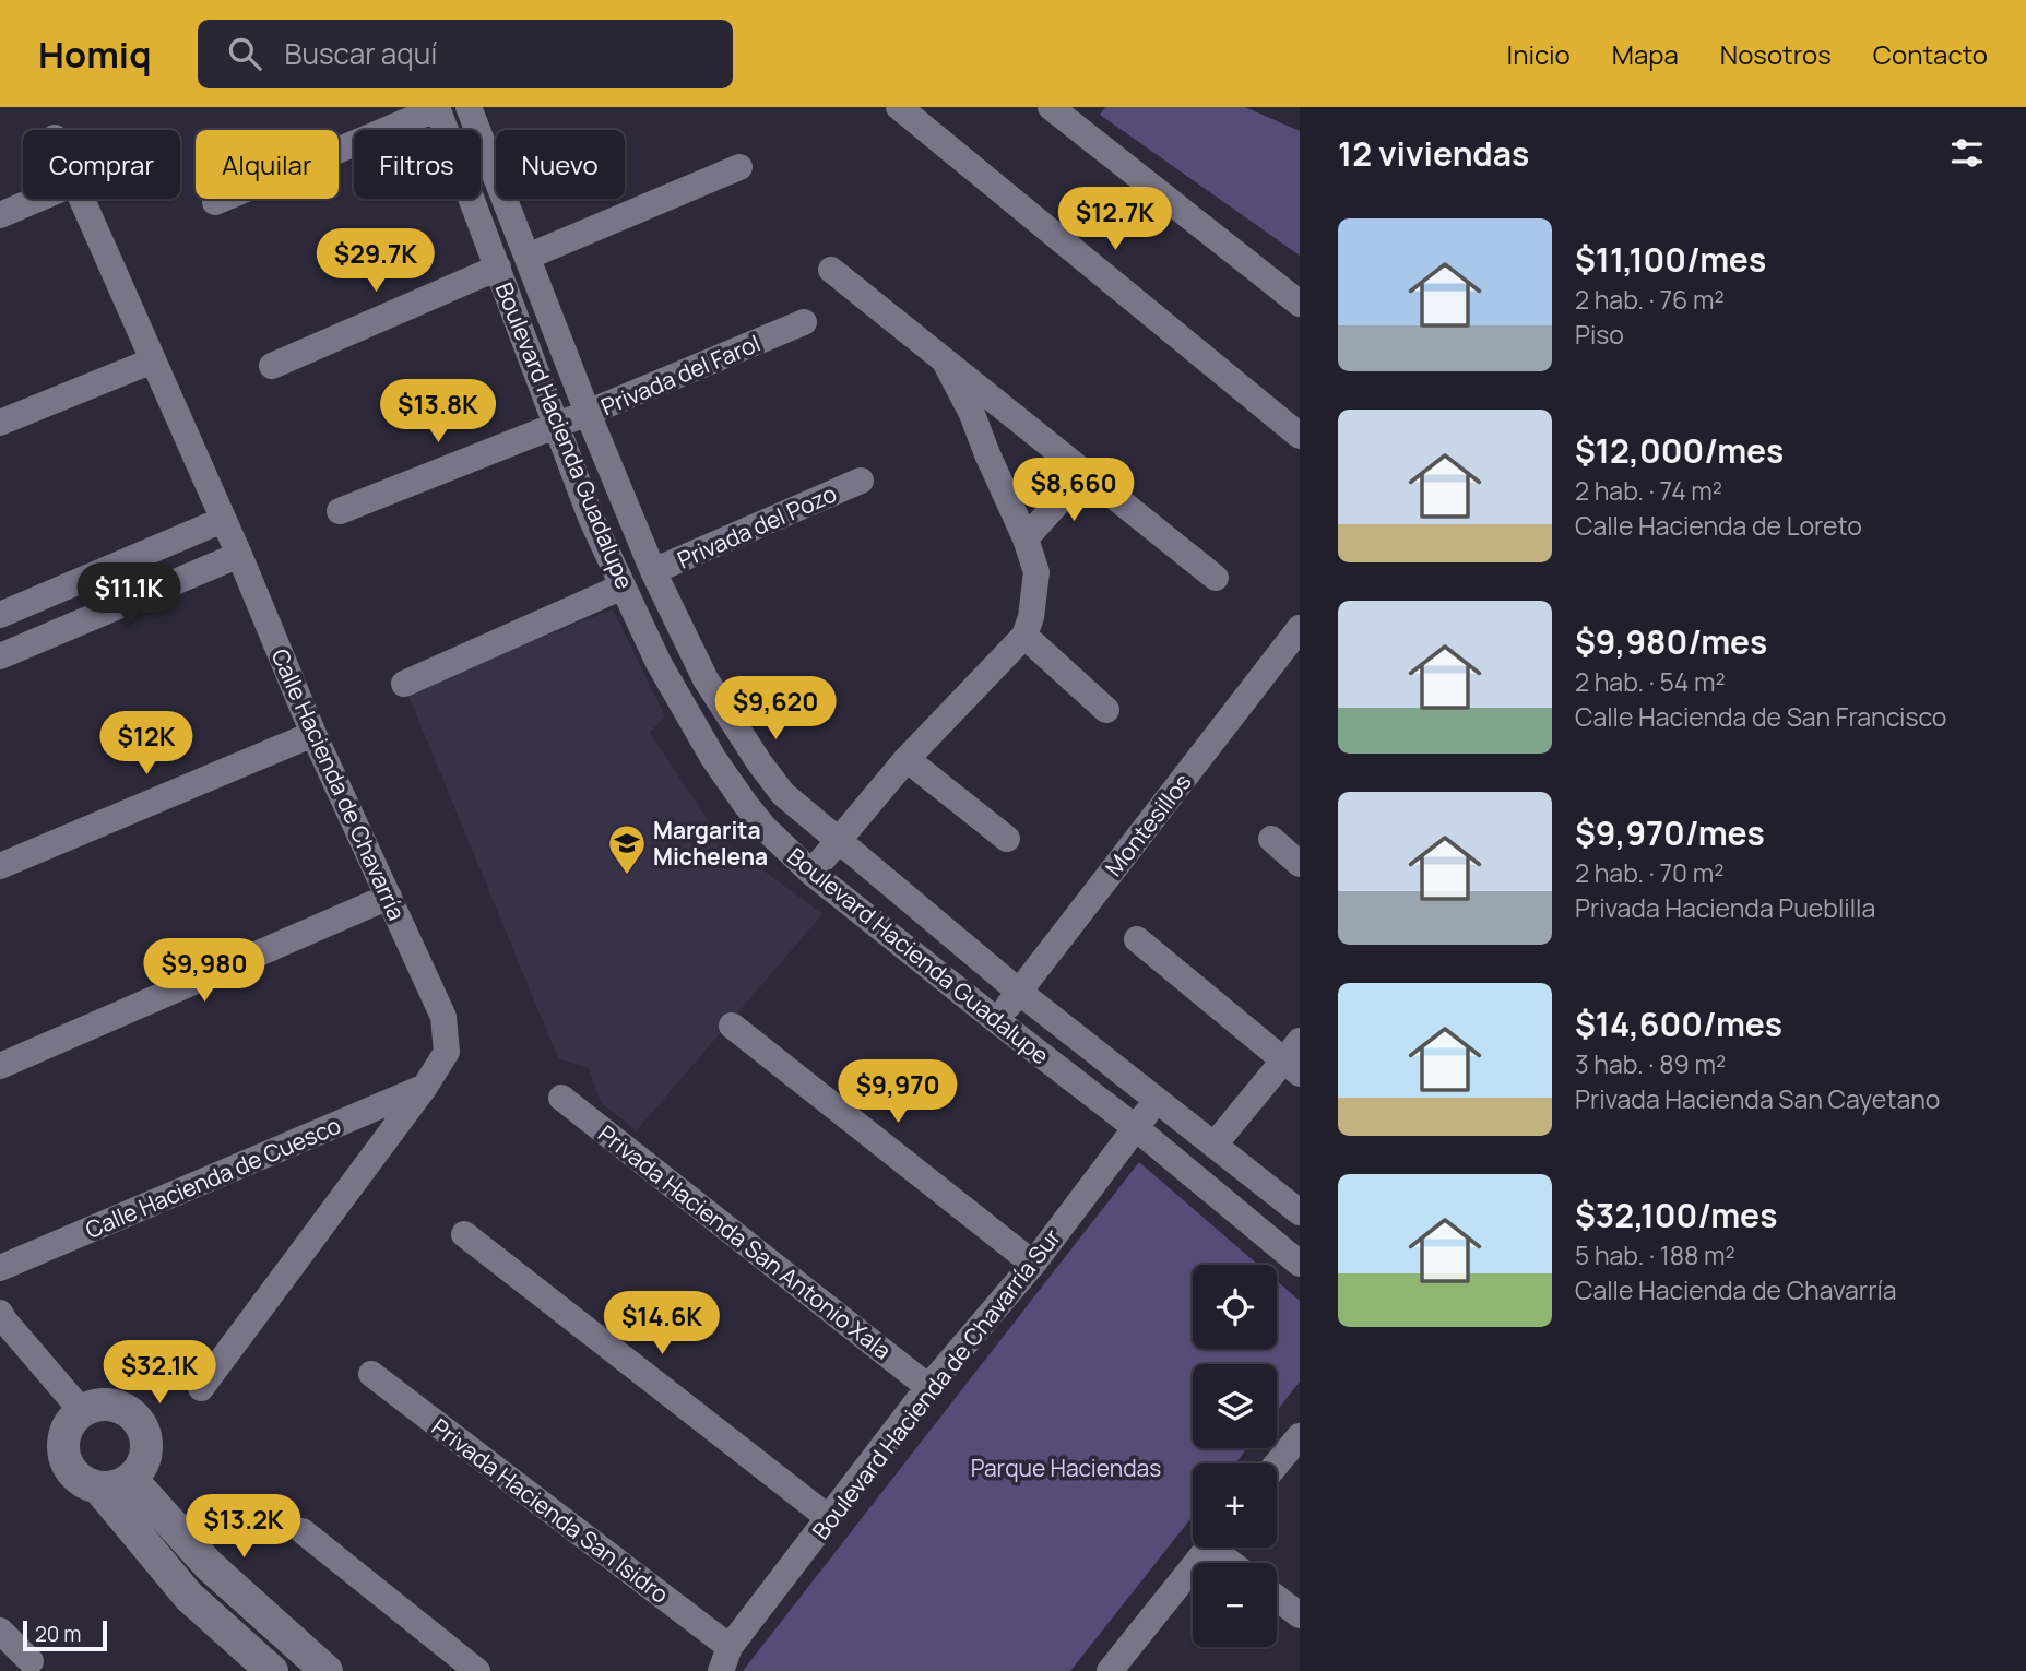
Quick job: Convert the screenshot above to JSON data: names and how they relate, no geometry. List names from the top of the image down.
{
  "streets": {
    "street": [
      "Privada del Farol",
      "Boulevard Hacienda Guadalupe",
      "Privada del Pozo",
      "Calle Hacienda de Chavarría",
      "Montesillos",
      "Calle Hacienda de Cuesco",
      "Privada Hacienda San Antonio Xala",
      "Boulevard Hacienda de Chavarría Sur",
      "Privada Hacienda San Isidro"
    ]
  },
  "crossings": [
    ["Privada del Farol", "Boulevard Hacienda Guadalupe"],
    ["Boulevard Hacienda Guadalupe", "Privada del Pozo"],
    ["Boulevard Hacienda Guadalupe", "Montesillos"],
    ["Boulevard Hacienda Guadalupe", "Boulevard Hacienda de Chavarría Sur"],
    ["Calle Hacienda de Chavarría", "Calle Hacienda de Cuesco"],
    ["Privada Hacienda San Antonio Xala", "Boulevard Hacienda de Chavarría Sur"],
    ["Boulevard Hacienda de Chavarría Sur", "Privada Hacienda San Isidro"]
  ],
  "parks": ["Parque Haciendas"],
  "places": {
    "school or university": ["Margarita Michelena"]
  },
  "scale_bar": "20 m",
  "page": {
    "header": "Homiq",
    "search": "Buscar aquí",
    "nav": [
      "Inicio",
      "Mapa",
      "Nosotros",
      "Contacto"
    ],
    "heading": "12 viviendas",
    "chip": [
      "Comprar",
      "Alquilar",
      "Filtros",
      "Nuevo"
    ],
    "price": [
      "$12.7K",
      "$29.7K",
      "$13.8K",
      "$8,660",
      "$11.1K",
      "$9,620",
      "$12K",
      "$9,980",
      "$9,970",
      "$14.6K",
      "$32.1K",
      "$13.2K"
    ],
    "list": [
      {
        "name": "$11,100/mes",
        "note": "2 hab. · 76 m² · Piso"
      },
      {
        "name": "$12,000/mes",
        "note": "2 hab. · 74 m² · Calle Hacienda de Loreto"
      },
      {
        "name": "$9,980/mes",
        "note": "2 hab. · 54 m² · Calle Hacienda de San Francisco"
      },
      {
        "name": "$9,970/mes",
        "note": "2 hab. · 70 m² · Privada Hacienda Pueblilla"
      },
      {
        "name": "$14,600/mes",
        "note": "3 hab. · 89 m² · Privada Hacienda San Cayetano"
      },
      {
        "name": "$32,100/mes",
        "note": "5 hab. · 188 m² · Calle Hacienda de Chavarría"
      }
    ],
    "map_buttons": ["+", "−"],
    "scale": "20 m"
  }
}
